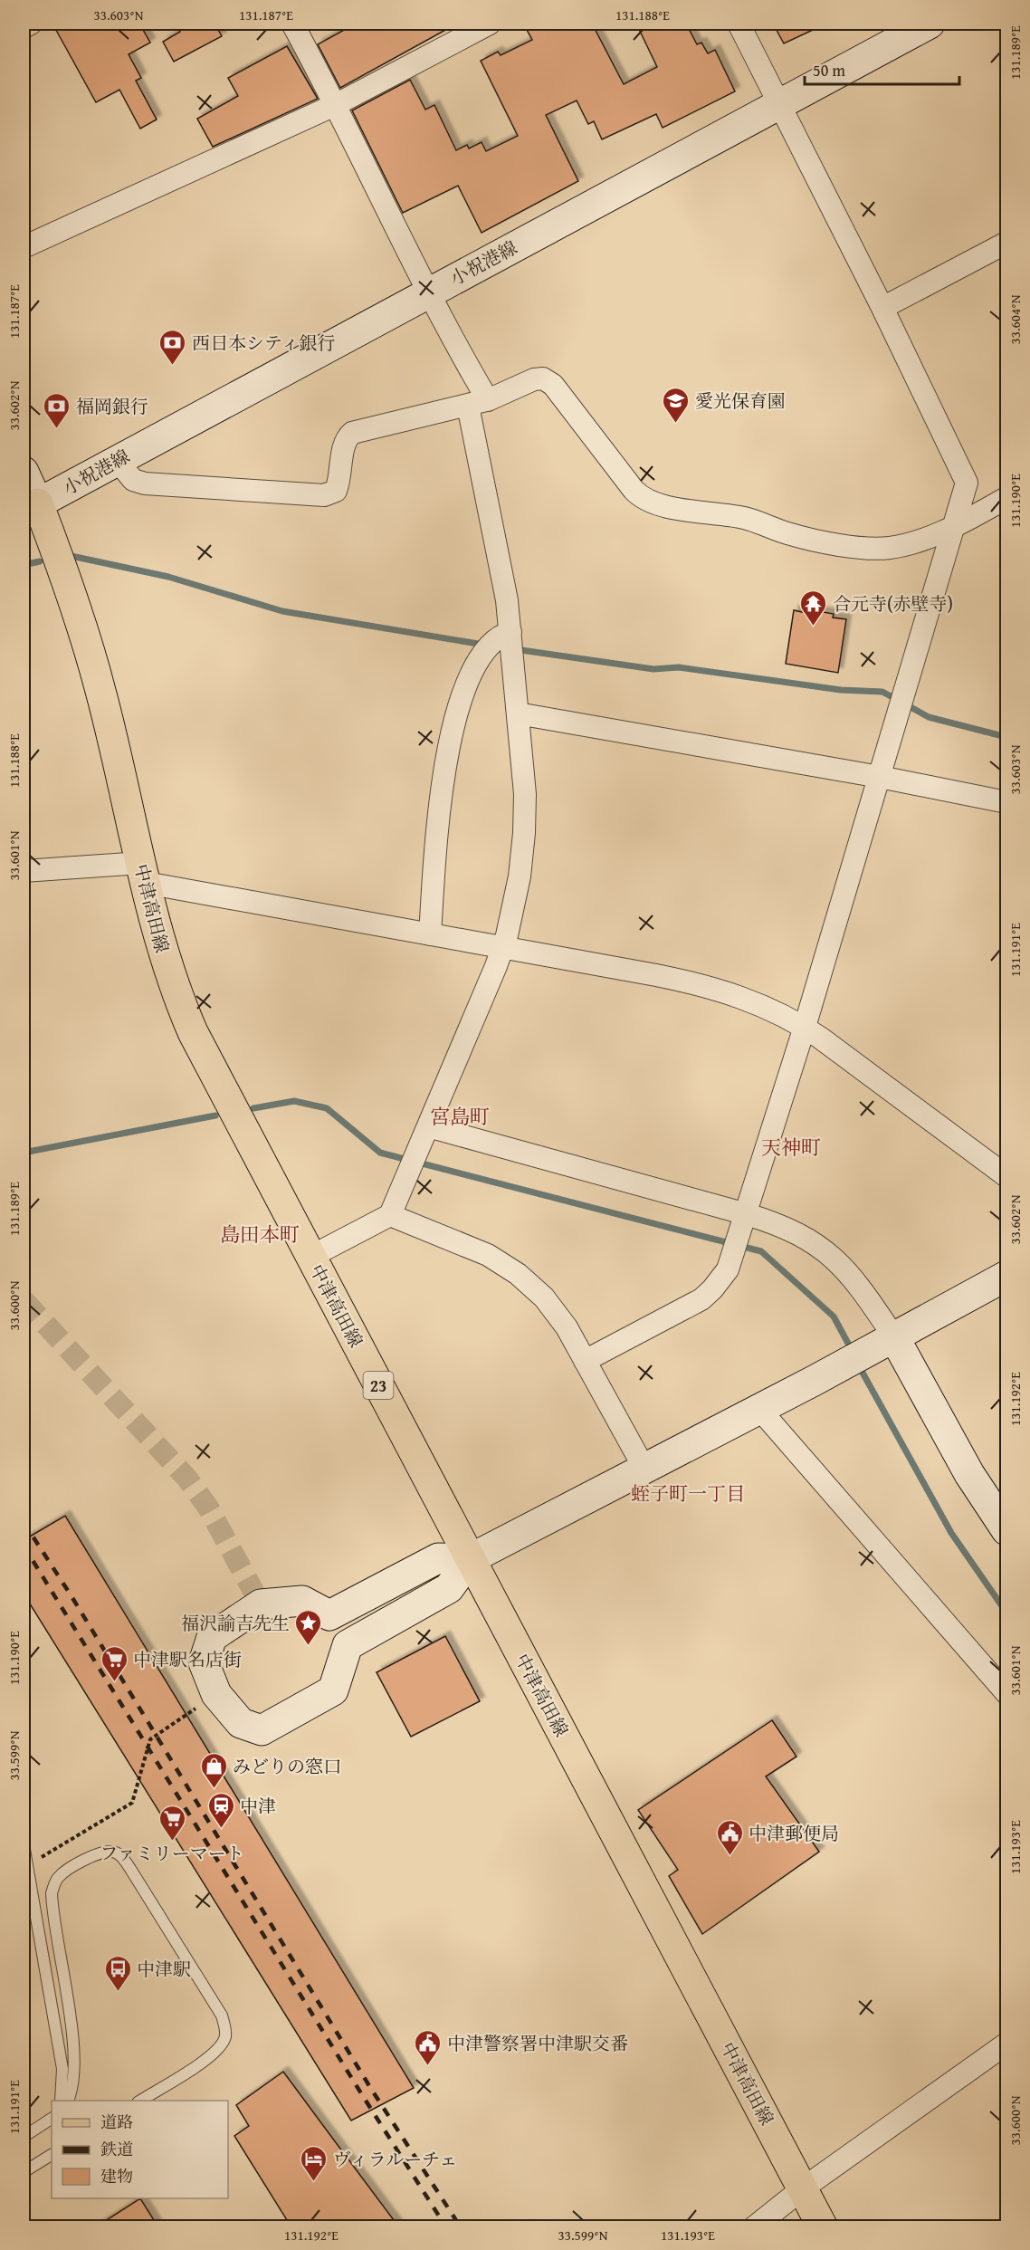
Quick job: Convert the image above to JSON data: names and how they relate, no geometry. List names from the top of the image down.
{
  "streets": {
    "main road": ["小祝港線", "中津高田線", "23"]
  },
  "crossings": [
    ["小祝港線", "中津高田線"]
  ],
  "districts": [
    "宮島町",
    "天神町",
    "島田本町",
    "蛭子町一丁目"
  ],
  "places": {
    "bank": ["西日本シティ銀行", "福岡銀行"],
    "school or university": ["愛光保育園"],
    "temple": ["合元寺(赤壁寺)"],
    "place": ["福沢諭吉先生"],
    "supermarket": ["中津駅名店街", "ファミリーマート"],
    "shop": ["みどりの窓口"],
    "station": ["中津"],
    "public building": ["中津郵便局", "中津警察署中津駅交番"],
    "bus stop": ["中津駅"],
    "hotel": ["ヴィラルーチェ"]
  },
  "legend": ["道路", "鉄道", "建物"],
  "scale_bar": "50 m",
  "coordinates": [
    "33.603°N",
    "131.187°E",
    "131.188°E",
    "131.189°E",
    "33.604°N",
    "33.602°N",
    "131.190°E",
    "33.601°N",
    "131.191°E",
    "33.600°N",
    "131.192°E",
    "33.599°N",
    "131.193°E"
  ]
}
